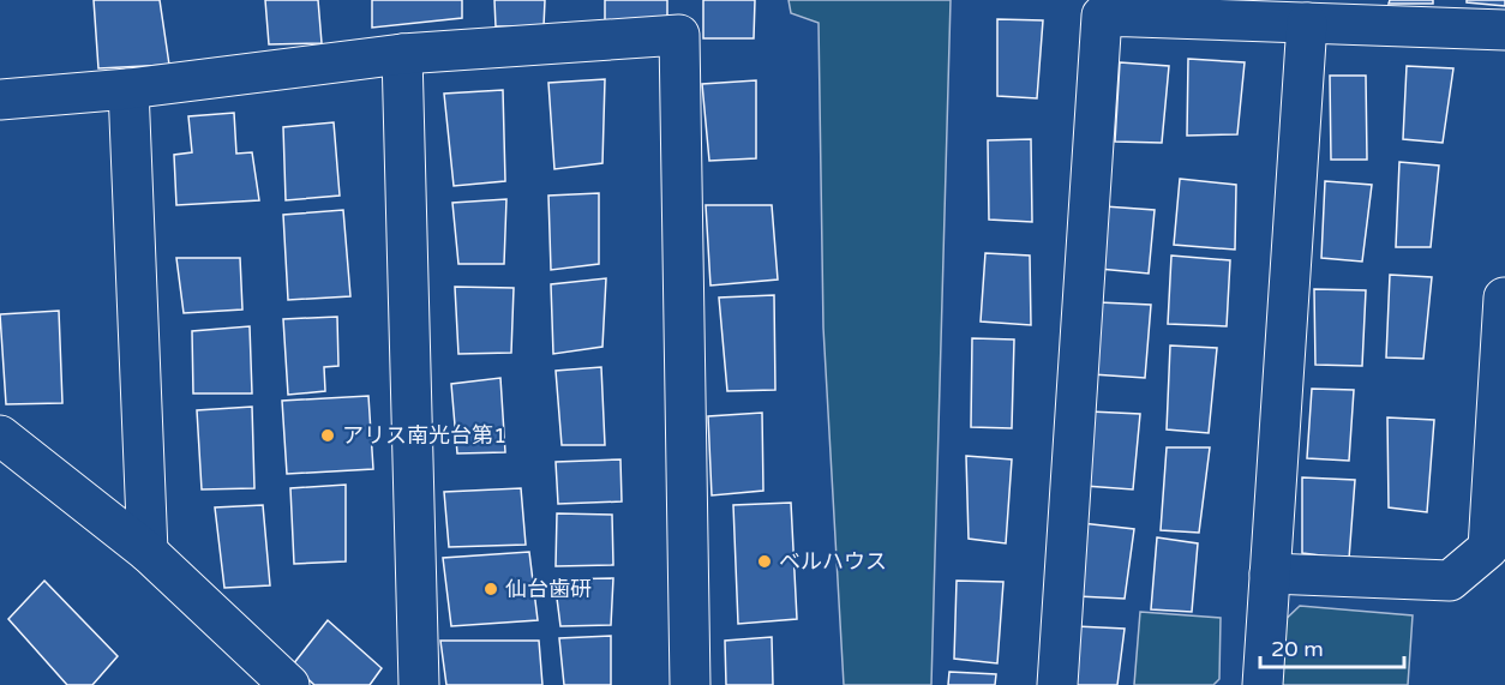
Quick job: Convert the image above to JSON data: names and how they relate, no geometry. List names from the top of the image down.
{
  "places": ["アリス南光台第1", "ベルハウス", "仙台歯研"],
  "scale_bar": "20 m"
}
